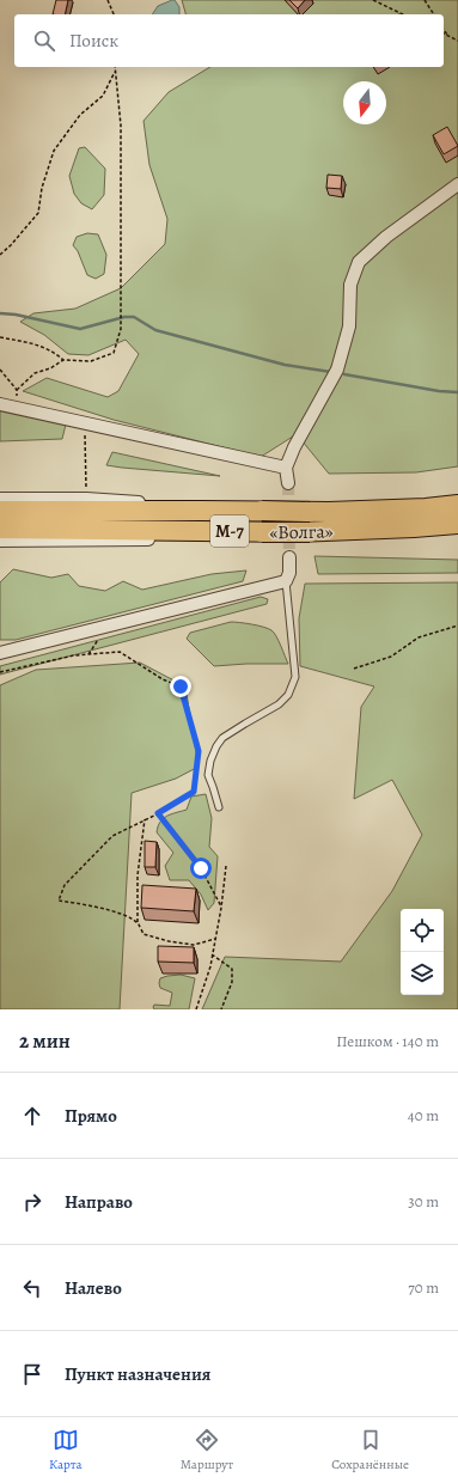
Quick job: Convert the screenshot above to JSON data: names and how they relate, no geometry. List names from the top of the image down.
{
  "streets": {
    "highway": ["М-7", "«Волга»"]
  },
  "north": "bottom",
  "page": {
    "search": "Поиск",
    "heading": ["2 мин", "Пешком · 140 m"],
    "list": [
      ["Прямо", "40 m"],
      ["Направо", "30 m"],
      ["Налево", "70 m"],
      "Пункт назначения"
    ],
    "nav": ["Карта", "Маршрут", "Сохранённые"]
  }
}
